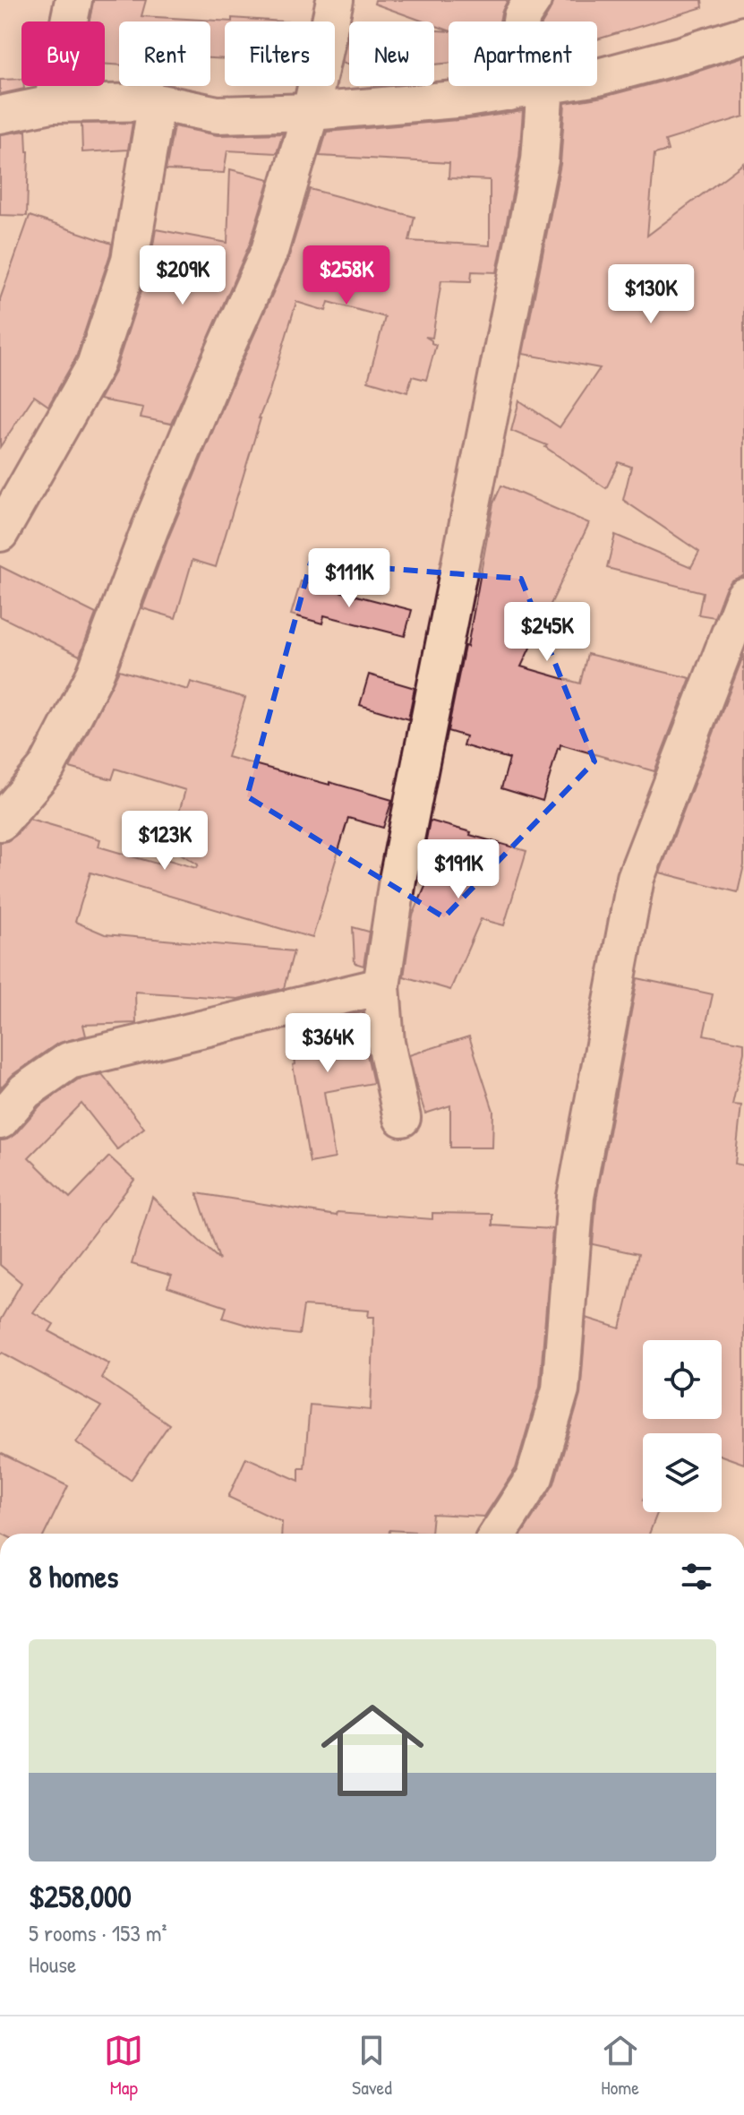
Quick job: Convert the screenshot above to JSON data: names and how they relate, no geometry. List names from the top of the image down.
{
  "page": {
    "chip": [
      "Buy",
      "Rent",
      "Filters",
      "New",
      "Apartment"
    ],
    "price": [
      "$209K",
      "$258K",
      "$130K",
      "$111K",
      "$245K",
      "$123K",
      "$191K",
      "$364K"
    ],
    "heading": "8 homes",
    "list": [
      {
        "name": "$258,000",
        "note": "5 rooms · 153 m² · House"
      }
    ],
    "tabs": ["Map", "Saved", "Home"]
  }
}
